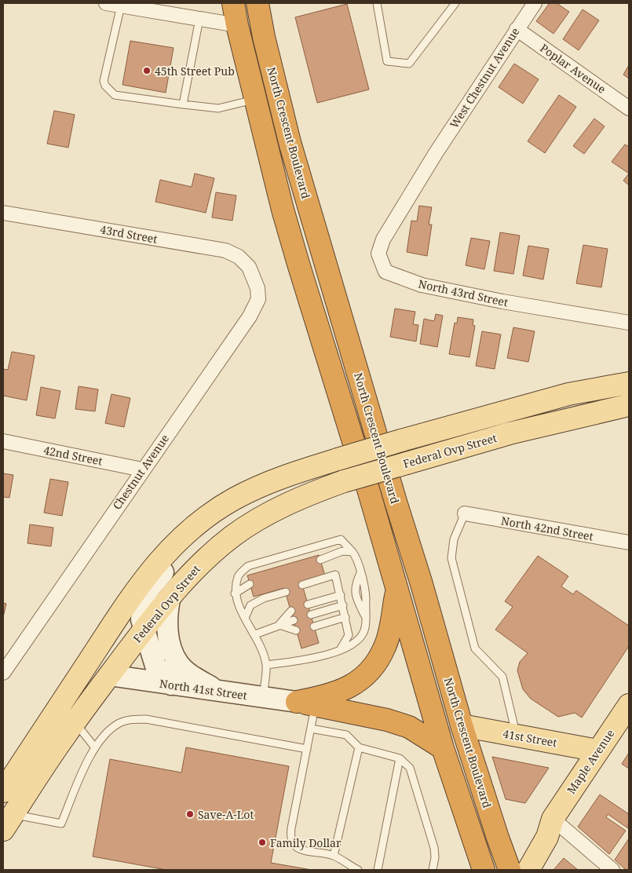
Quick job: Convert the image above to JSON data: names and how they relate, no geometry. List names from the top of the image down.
{
  "streets": {
    "highway": ["North Crescent Boulevard"],
    "main road": [
      "Federal Ovp Street",
      "North 41st Street",
      "41st Street",
      "Maple Avenue"
    ],
    "street": [
      "Poplar Avenue",
      "West Chestnut Avenue",
      "43rd Street",
      "North 43rd Street",
      "42nd Street",
      "Chestnut Avenue",
      "North 42nd Street"
    ]
  },
  "crossings": [
    ["Poplar Avenue", "West Chestnut Avenue"],
    ["West Chestnut Avenue", "North 43rd Street"],
    ["North Crescent Boulevard", "41st Street"],
    ["43rd Street", "Chestnut Avenue"],
    ["Federal Ovp Street", "North 41st Street"],
    ["42nd Street", "Chestnut Avenue"],
    ["41st Street", "Maple Avenue"]
  ],
  "places": ["45th Street Pub", "Save-A-Lot", "Family Dollar"]
}
